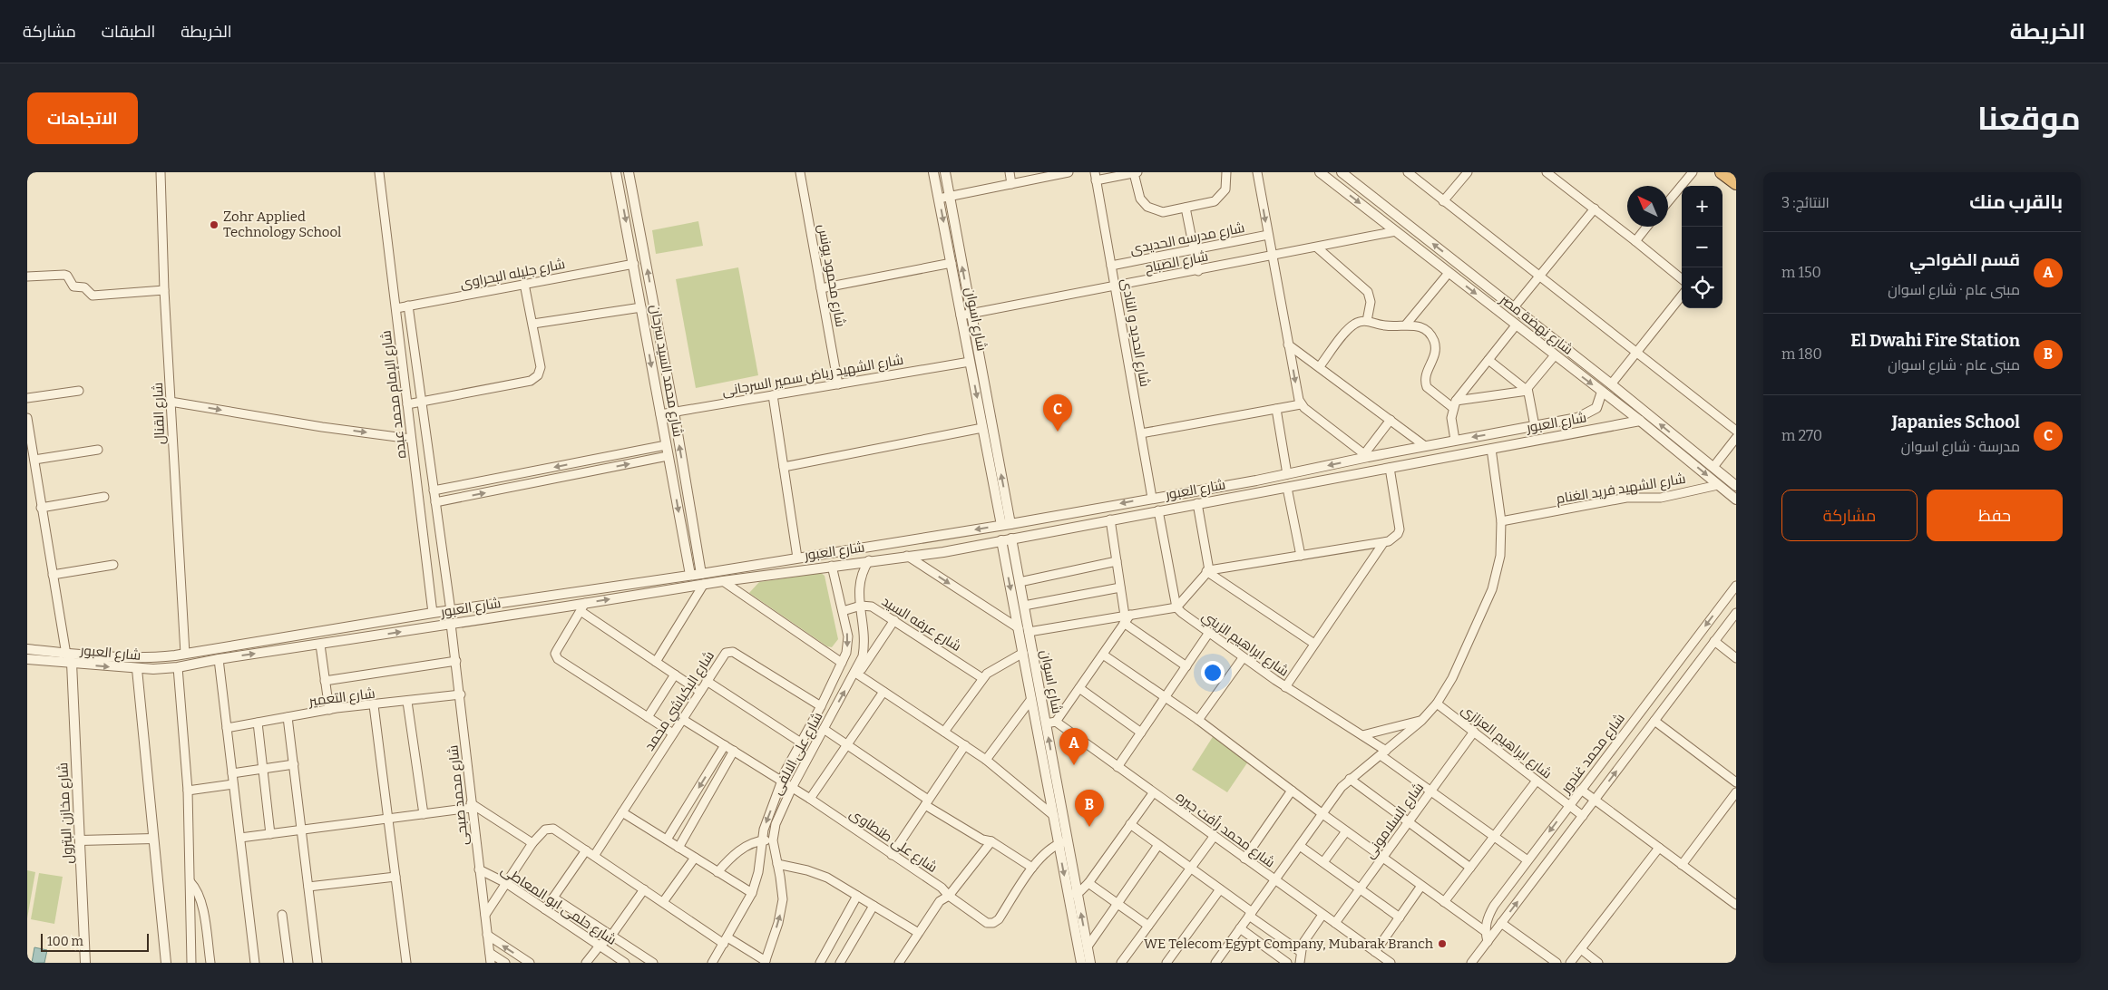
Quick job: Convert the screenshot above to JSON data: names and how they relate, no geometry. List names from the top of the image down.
{
  "streets": {
    "street": [
      "شارع مدرسه الحديدى",
      "شارع الصباح",
      "شارع جليله البحراوى",
      "شارع محمود يونس",
      "شارع اسوان",
      "شارع نهضة مصر",
      "شارع الحديد و النادى",
      "شارع محمد السيد سرحان",
      "شارع الشهيد رياض سمير السرجانى",
      "شارع الإمام محمد عبده",
      "شارع القنال",
      "شارع العبور",
      "شارع الشهيد فريد الغنام",
      "شارع عرفه السيد",
      "شارع ابراهيم الزيني",
      "شارع التعمير",
      "شارع البكباشي محمد",
      "شارع ابراهيم العزازى",
      "شارع على الالفى",
      "شارع محمد غندور",
      "شارع محمد صبحى",
      "شارع مخازن البترول",
      "شارع السلامونى",
      "شارع محمد رأفت جيره",
      "شارع على طنطاوى",
      "شارع حلمى ابو المعاطى"
    ]
  },
  "crossings": [
    ["شارع مدرسه الحديدى", "شارع الحديد و النادى"],
    ["شارع الصباح", "شارع اسوان"],
    ["شارع الصباح", "شارع نهضة مصر"],
    ["شارع الصباح", "شارع الحديد و النادى"],
    ["شارع جليله البحراوى", "شارع محمد السيد سرحان"],
    ["شارع جليله البحراوى", "شارع الإمام محمد عبده"],
    ["شارع محمود يونس", "شارع الشهيد رياض سمير السرجانى"],
    ["شارع اسوان", "شارع الشهيد رياض سمير السرجانى"],
    ["شارع اسوان", "شارع العبور"],
    ["شارع اسوان", "شارع على طنطاوى"],
    ["شارع نهضة مصر", "شارع العبور"],
    ["شارع نهضة مصر", "شارع الشهيد فريد الغنام"],
    ["شارع الحديد و النادى", "شارع العبور"],
    ["شارع محمد السيد سرحان", "شارع الشهيد رياض سمير السرجانى"],
    ["شارع محمد السيد سرحان", "شارع العبور"],
    ["شارع الإمام محمد عبده", "شارع العبور"],
    ["شارع القنال", "شارع العبور"],
    ["شارع العبور", "شارع على الالفى"],
    ["شارع العبور", "شارع محمد صبحى"],
    ["شارع العبور", "شارع مخازن البترول"],
    ["شارع عرفه السيد", "شارع على الالفى"],
    ["شارع ابراهيم الزيني", "شارع محمد غندور"],
    ["شارع ابراهيم الزيني", "شارع السلامونى"],
    ["شارع التعمير", "شارع محمد صبحى"],
    ["شارع البكباشي محمد", "شارع على الالفى"],
    ["شارع البكباشي محمد", "شارع على طنطاوى"],
    ["شارع ابراهيم العزازى", "شارع محمد غندور"],
    ["شارع ابراهيم العزازى", "شارع السلامونى"],
    ["شارع على الالفى", "شارع على طنطاوى"],
    ["شارع محمد صبحى", "شارع حلمى ابو المعاطى"],
    ["شارع السلامونى", "شارع محمد رأفت جيره"]
  ],
  "places": ["Zohr Applied Technology School", "WE Telecom Egypt Company, Mubarak Branch"],
  "scale_bar": "100 m",
  "north": "top left",
  "page": {
    "header": "الخريطة",
    "nav": ["الخريطة", "الطبقات", "مشاركة"],
    "title": "موقعنا",
    "buttons": [
      "الاتجاهات",
      ["حفظ", "مشاركة"]
    ],
    "heading": ["بالقرب منك", "النتائج: 3"],
    "map_buttons": ["+", "−"],
    "list": [
      {
        "mark": "A",
        "name": "قسم الضواحي",
        "note": "مبنى عام · شارع اسوان",
        "value": "150 m"
      },
      {
        "mark": "B",
        "name": "El Dwahi Fire Station",
        "note": "مبنى عام · شارع اسوان",
        "value": "180 m"
      },
      {
        "mark": "C",
        "name": "Japanies School",
        "note": "مدرسة · شارع اسوان",
        "value": "270 m"
      }
    ],
    "pins": ["C", "A", "B"],
    "scale": "100 m"
  }
}
